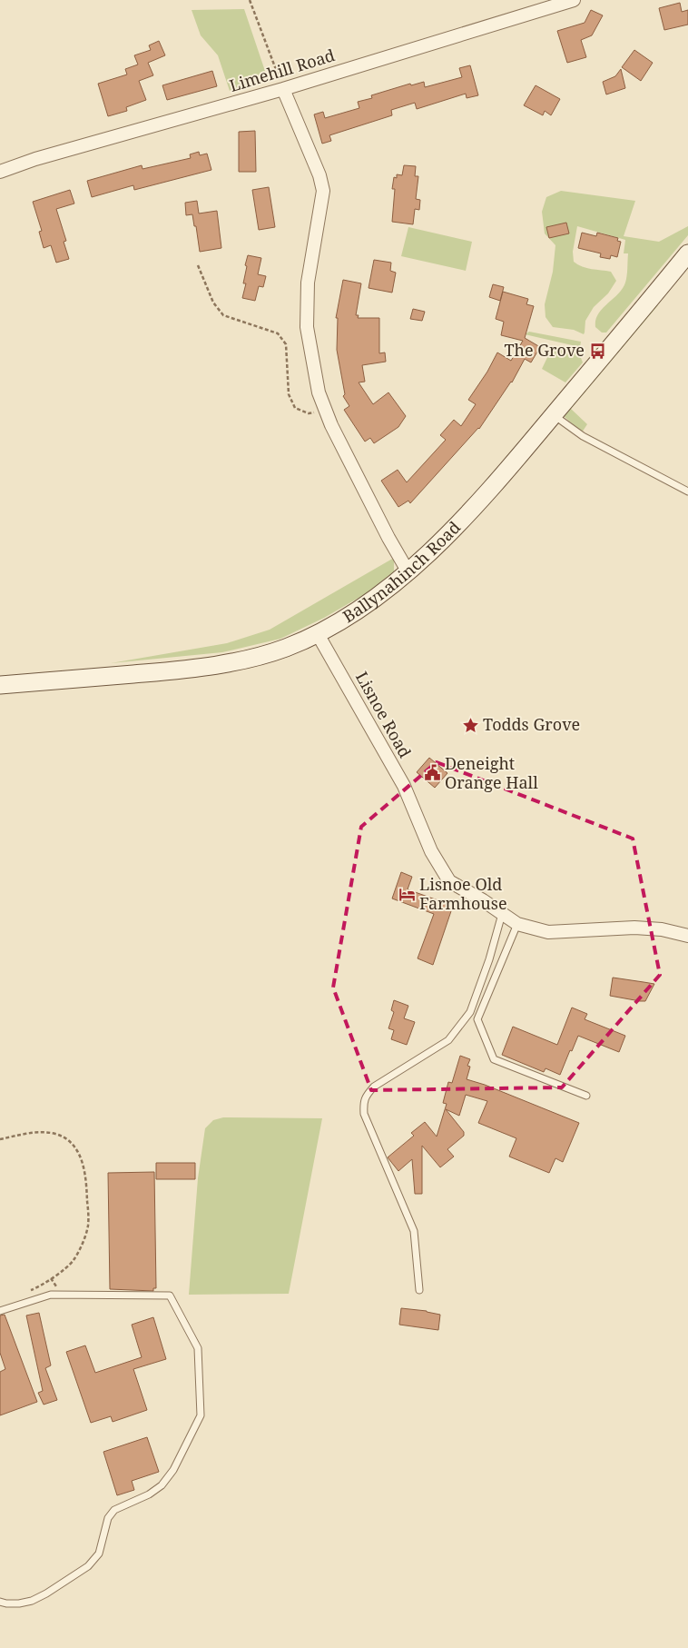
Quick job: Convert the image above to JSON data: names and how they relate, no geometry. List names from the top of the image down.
{
  "streets": {
    "street": ["Limehill Road", "Ballynahinch Road", "Lisnoe Road"]
  },
  "crossings": [
    ["Ballynahinch Road", "Lisnoe Road"]
  ],
  "places": {
    "bus stop": ["The Grove"],
    "place": ["Todds Grove"],
    "public building": ["Deneight Orange Hall"],
    "hotel": ["Lisnoe Old Farmhouse"]
  }
}
